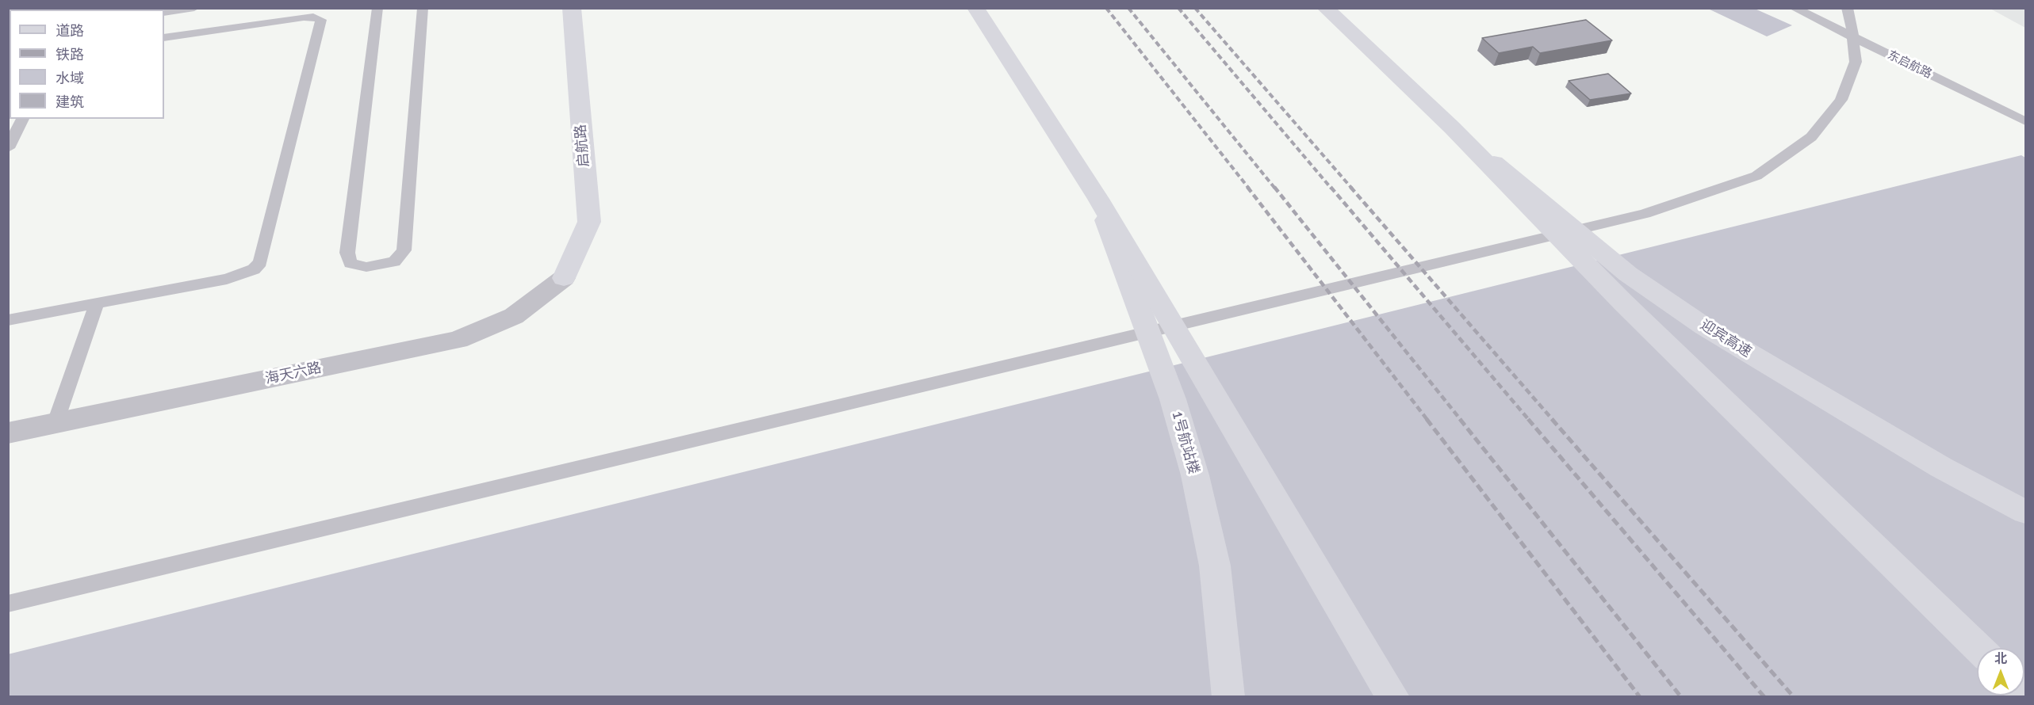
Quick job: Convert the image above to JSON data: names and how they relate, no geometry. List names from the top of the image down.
{
  "streets": {
    "main road": ["启航路", "迎宾高速", "1号航站楼"],
    "street": ["海天六路"],
    "lane": ["东启航路"]
  },
  "crossings": [
    ["启航路", "海天六路"]
  ],
  "legend": [
    "道路",
    "铁路",
    "水域",
    "建筑"
  ],
  "north": "top"
}
